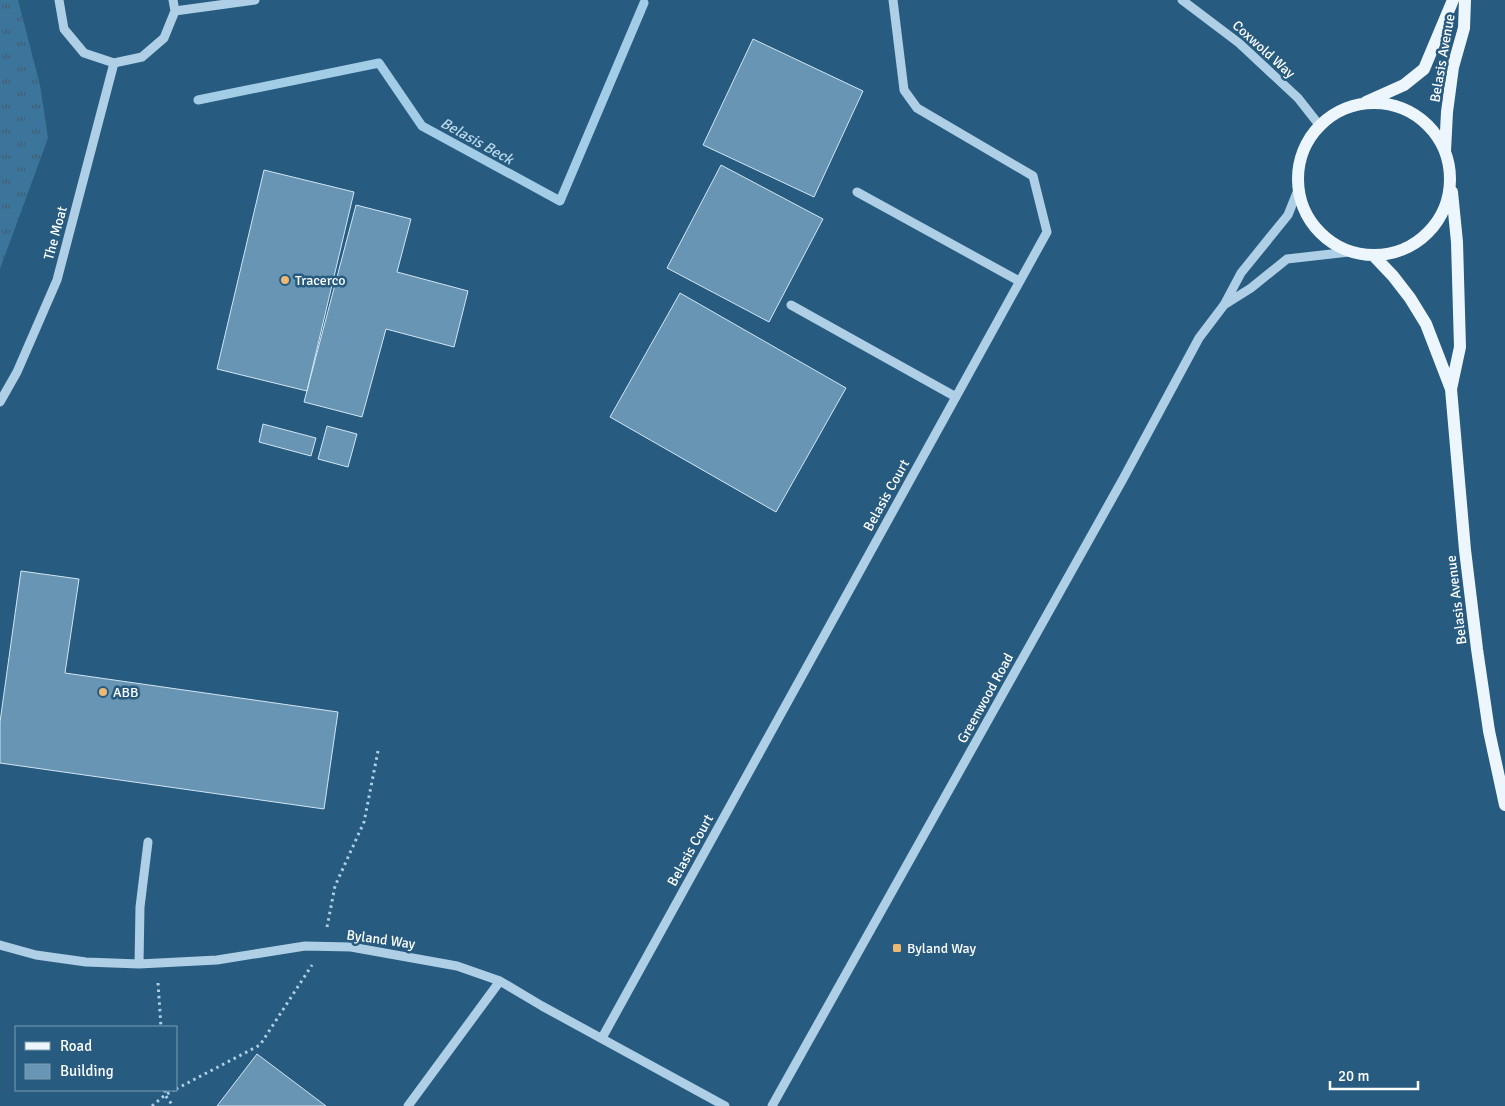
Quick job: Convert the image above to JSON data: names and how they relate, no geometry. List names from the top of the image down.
{
  "streets": {
    "main road": ["Belasis Avenue"],
    "street": [
      "Coxwold Way",
      "The Moat",
      "Belasis Court",
      "Greenwood Road",
      "Byland Way"
    ]
  },
  "crossings": [
    ["Coxwold Way", "Belasis Avenue"],
    ["Coxwold Way", "Greenwood Road"],
    ["Belasis Avenue", "Greenwood Road"],
    ["Belasis Court", "Byland Way"]
  ],
  "water": ["Belasis Beck"],
  "places": {
    "other": ["Tracerco", "ABB"],
    "transit": ["Byland Way"]
  },
  "legend": ["Road", "Building"],
  "scale_bar": "20 m"
}
